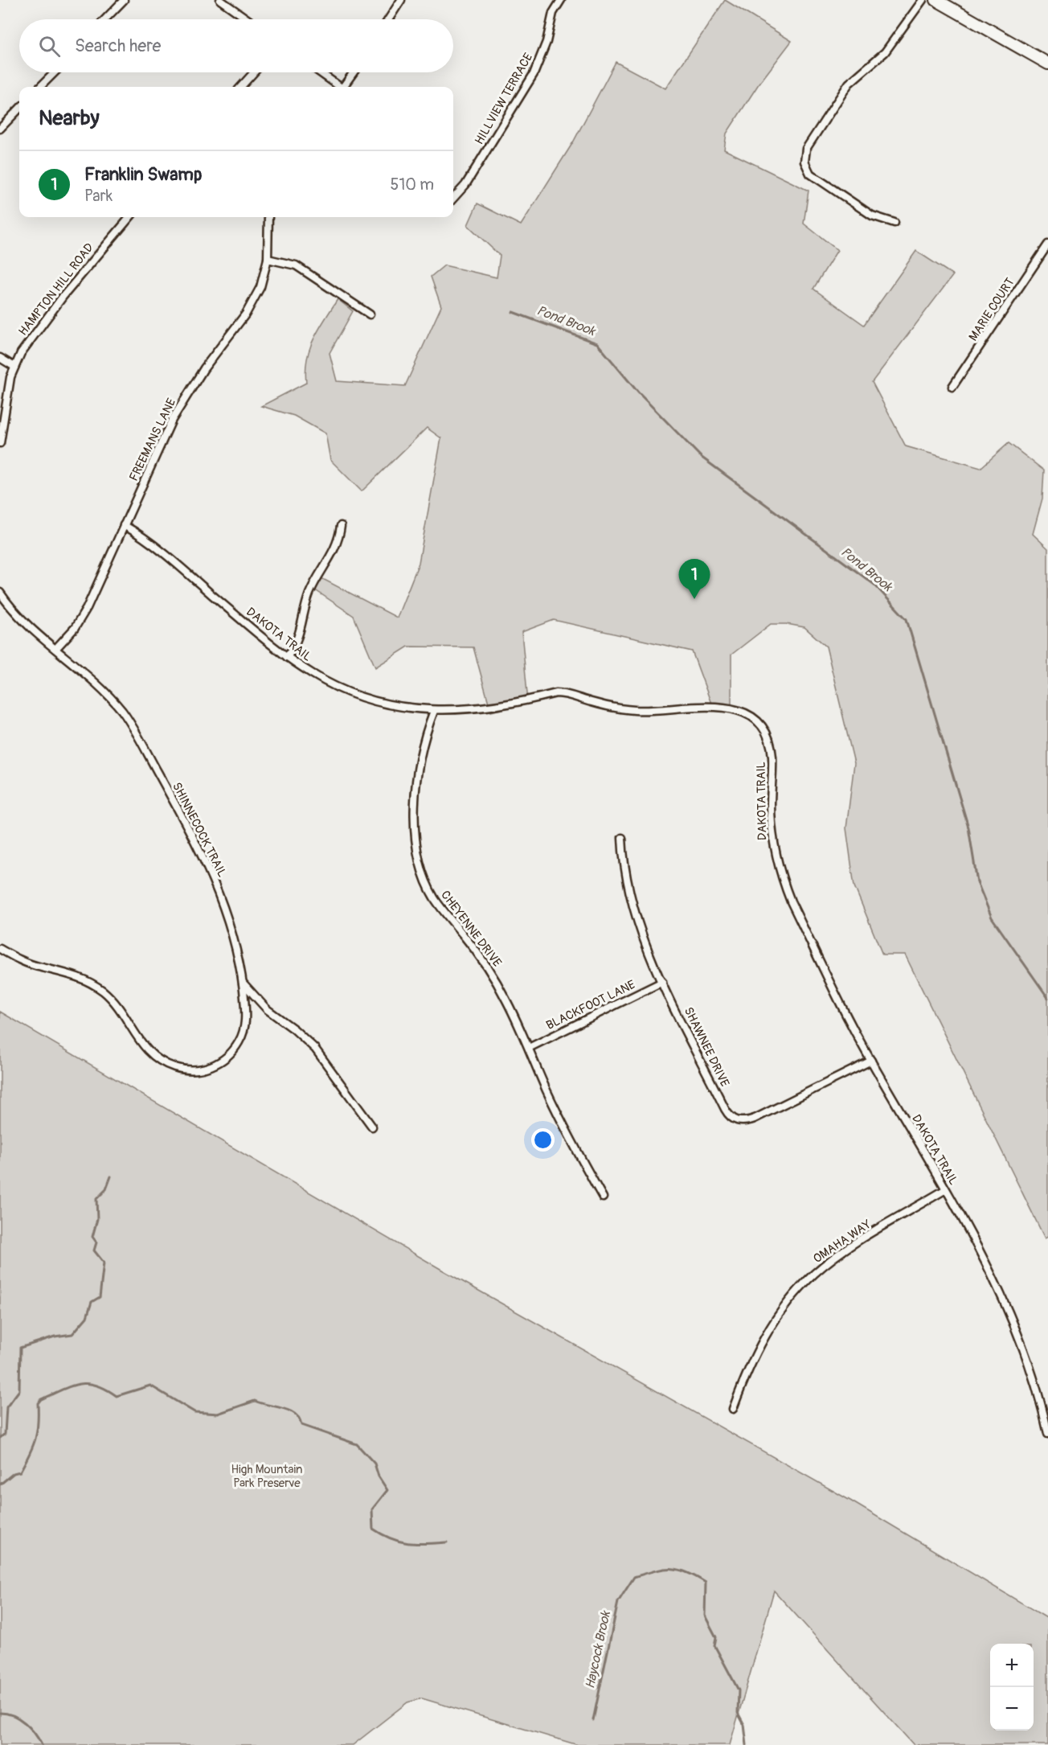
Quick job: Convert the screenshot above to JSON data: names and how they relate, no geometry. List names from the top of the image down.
{
  "streets": {
    "street": [
      "HILLVIEW TERRACE",
      "HAMPTON HILL ROAD",
      "MARIE COURT",
      "FREEMANS LANE",
      "DAKOTA TRAIL",
      "SHINNECOCK TRAIL",
      "CHEYENNE DRIVE",
      "BLACKFOOT LANE",
      "SHAWNEE DRIVE",
      "OMAHA WAY"
    ]
  },
  "crossings": [
    ["FREEMANS LANE", "DAKOTA TRAIL"],
    ["FREEMANS LANE", "SHINNECOCK TRAIL"],
    ["DAKOTA TRAIL", "CHEYENNE DRIVE"],
    ["DAKOTA TRAIL", "SHAWNEE DRIVE"],
    ["DAKOTA TRAIL", "OMAHA WAY"],
    ["CHEYENNE DRIVE", "BLACKFOOT LANE"],
    ["BLACKFOOT LANE", "SHAWNEE DRIVE"]
  ],
  "water": ["Pond Brook", "Haycock Brook"],
  "parks": ["High Mountain Park Preserve"],
  "page": {
    "search": "Search here",
    "heading": "Nearby",
    "list": [
      {
        "mark": "1",
        "name": "Franklin Swamp",
        "note": "Park",
        "value": "510 m"
      }
    ],
    "pins": "1",
    "map_buttons": ["+", "−"]
  }
}
